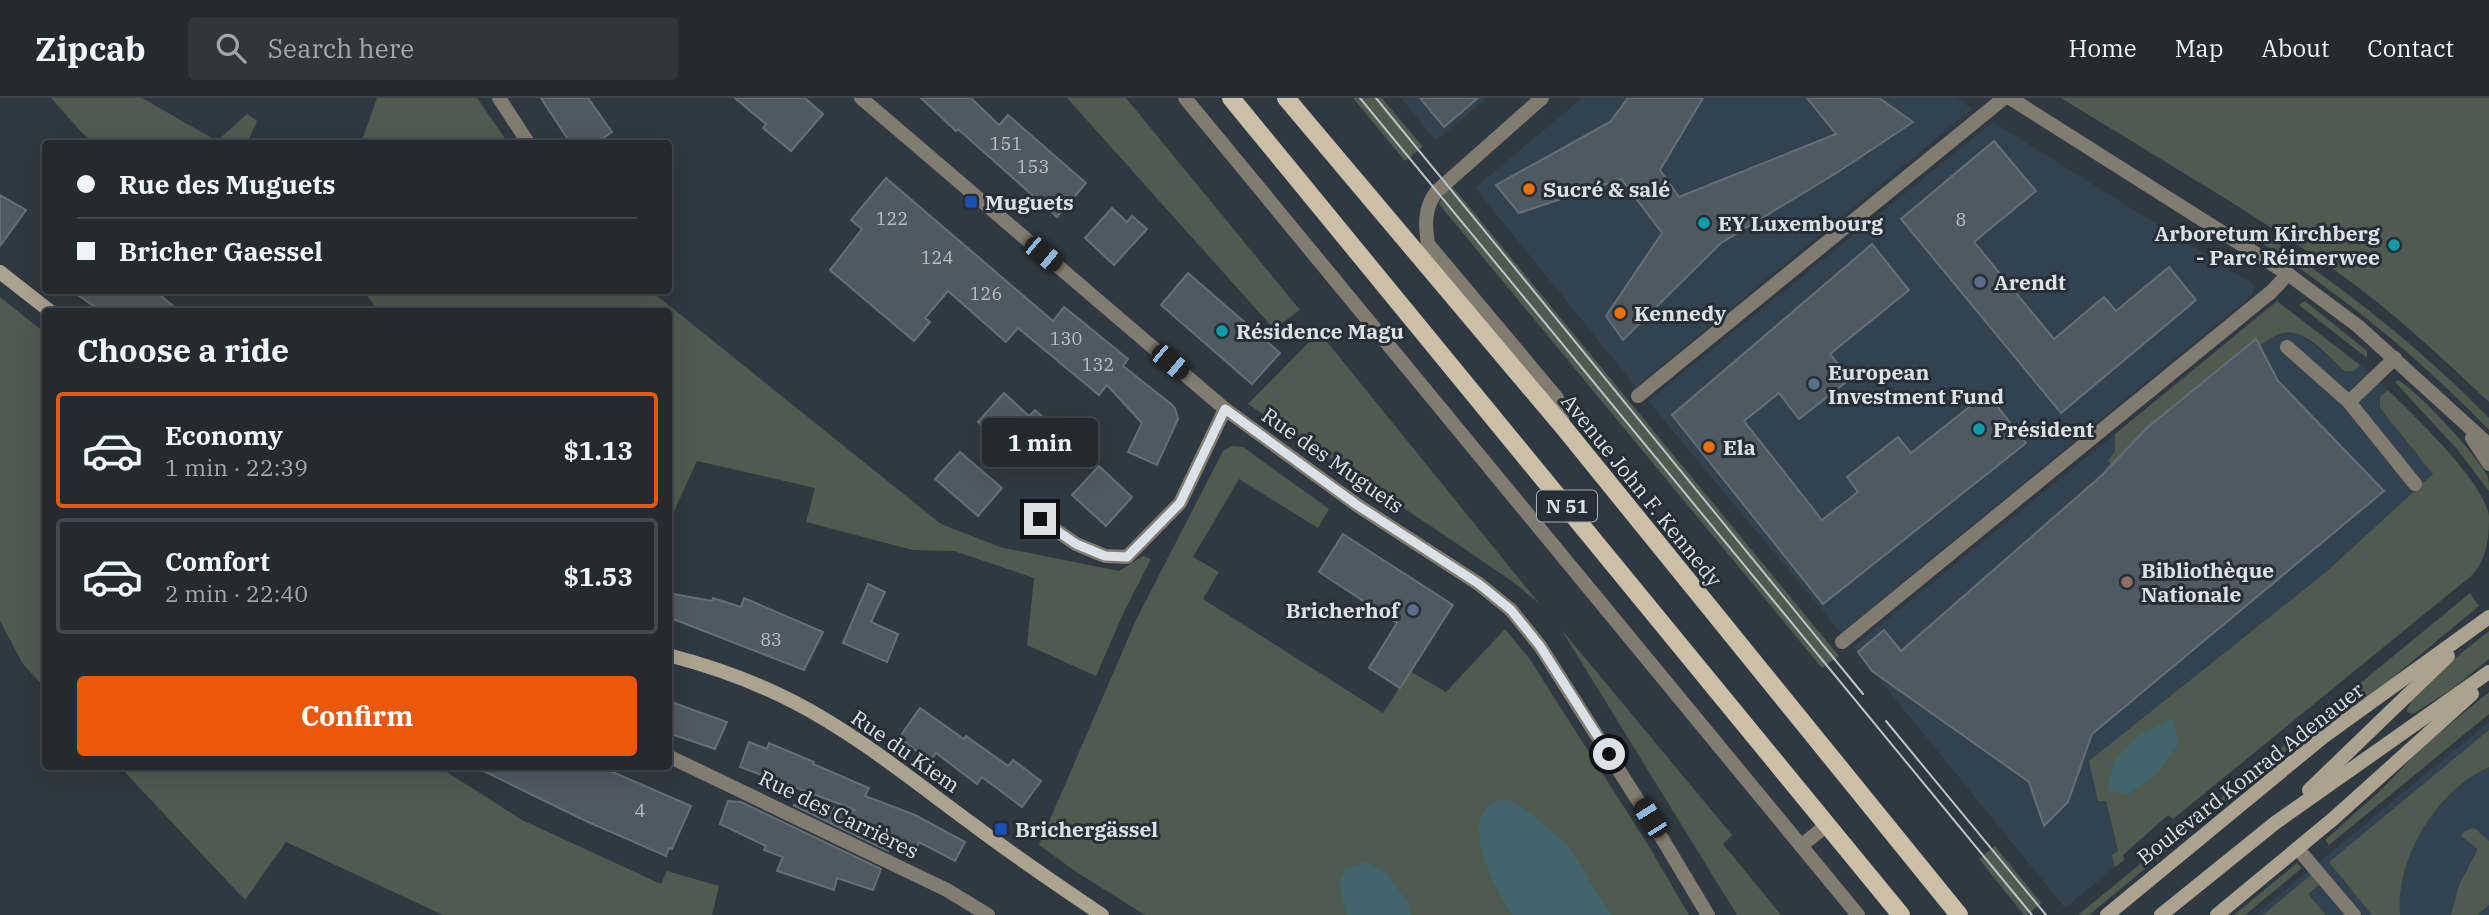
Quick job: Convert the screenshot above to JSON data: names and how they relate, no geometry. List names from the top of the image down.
{
  "streets": {
    "main road": [
      "Avenue John F. Kennedy",
      "N 51",
      "Rue du Kiem",
      "Boulevard Konrad Adenauer"
    ],
    "street": ["Rue des Muguets", "Rue des Carrières"]
  },
  "places": {
    "other": [
      "Sucré & salé",
      "EY Luxembourg",
      "Arboretum Kirchberg - Parc Réimerwee",
      "Arendt",
      "Kennedy",
      "Résidence Magu",
      "European Investment Fund",
      "Président",
      "Ela",
      "Bibliothèque Nationale",
      "Bricherhof"
    ],
    "transit": ["Muguets", "Brichergässel"]
  },
  "house_numbers": [
    "151",
    "153",
    "122",
    "8",
    "124",
    "126",
    "130",
    "132",
    "83",
    "4"
  ],
  "page": {
    "header": "Zipcab",
    "search": "Search here",
    "nav": [
      "Home",
      "Map",
      "About",
      "Contact"
    ],
    "banner": ["Rue des Muguets", "Bricher Gaessel"],
    "heading": "Choose a ride",
    "list": [
      {
        "name": "Economy",
        "note": "1 min · 22:39",
        "value": "$1.13"
      },
      {
        "name": "Comfort",
        "note": "2 min · 22:40",
        "value": "$1.53"
      }
    ],
    "bubble": "1 min",
    "buttons": "Confirm"
  }
}
